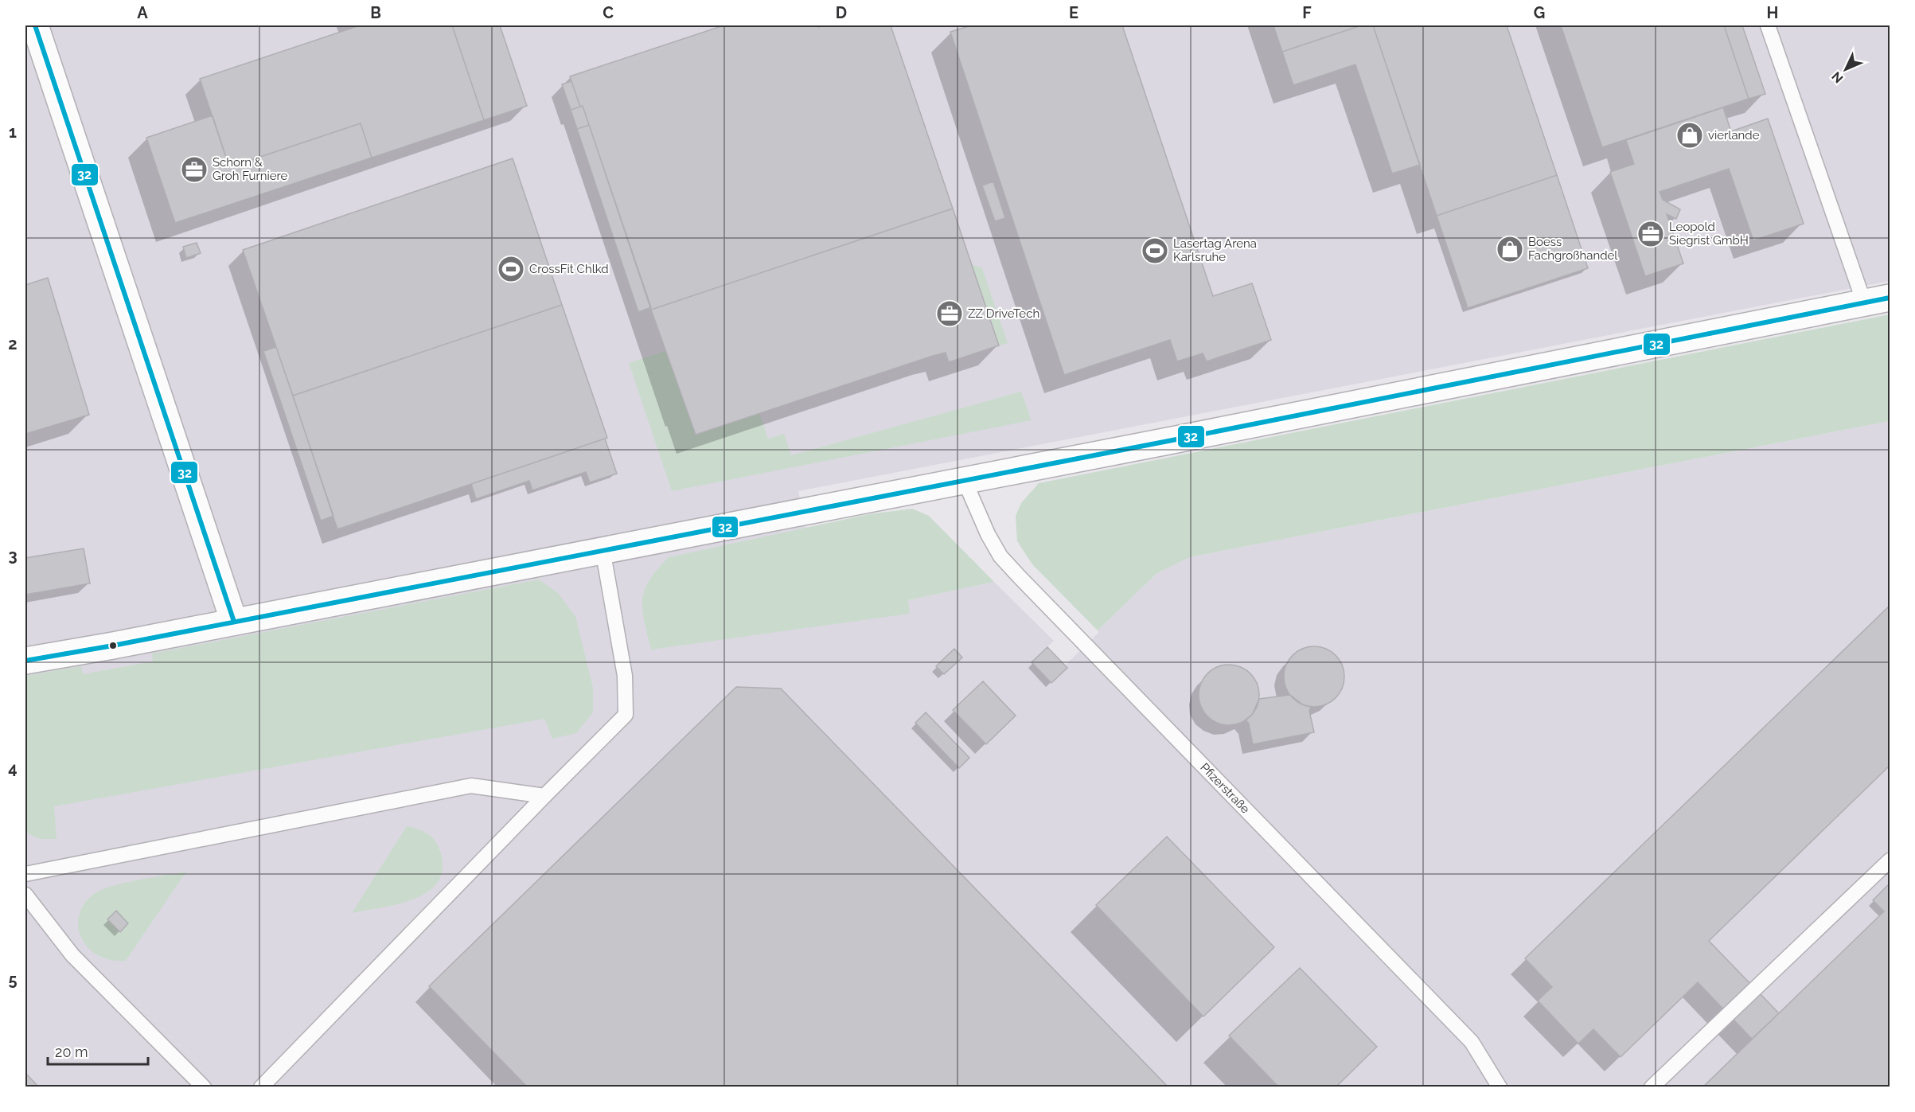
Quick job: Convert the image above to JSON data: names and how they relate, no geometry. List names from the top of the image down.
{
  "streets": {
    "lane": ["Pfizerstraße"]
  },
  "places": {
    "shop": ["vierlande", "Boess Fachgroßhandel"],
    "office": ["Schorn & Groh Furniere", "Leopold Siegrist GmbH", "ZZ DriveTech"],
    "sports": ["Lasertag Arena Karlsruhe", "CrossFit Chlkd"]
  },
  "lines": ["transit line 32"],
  "scale_bar": "20 m",
  "north": "bottom left",
  "grid": {
    "columns": [
      "A",
      "B",
      "C",
      "D",
      "E",
      "F",
      "G",
      "H"
    ],
    "rows": [
      "1",
      "2",
      "3",
      "4",
      "5"
    ]
  }
}
